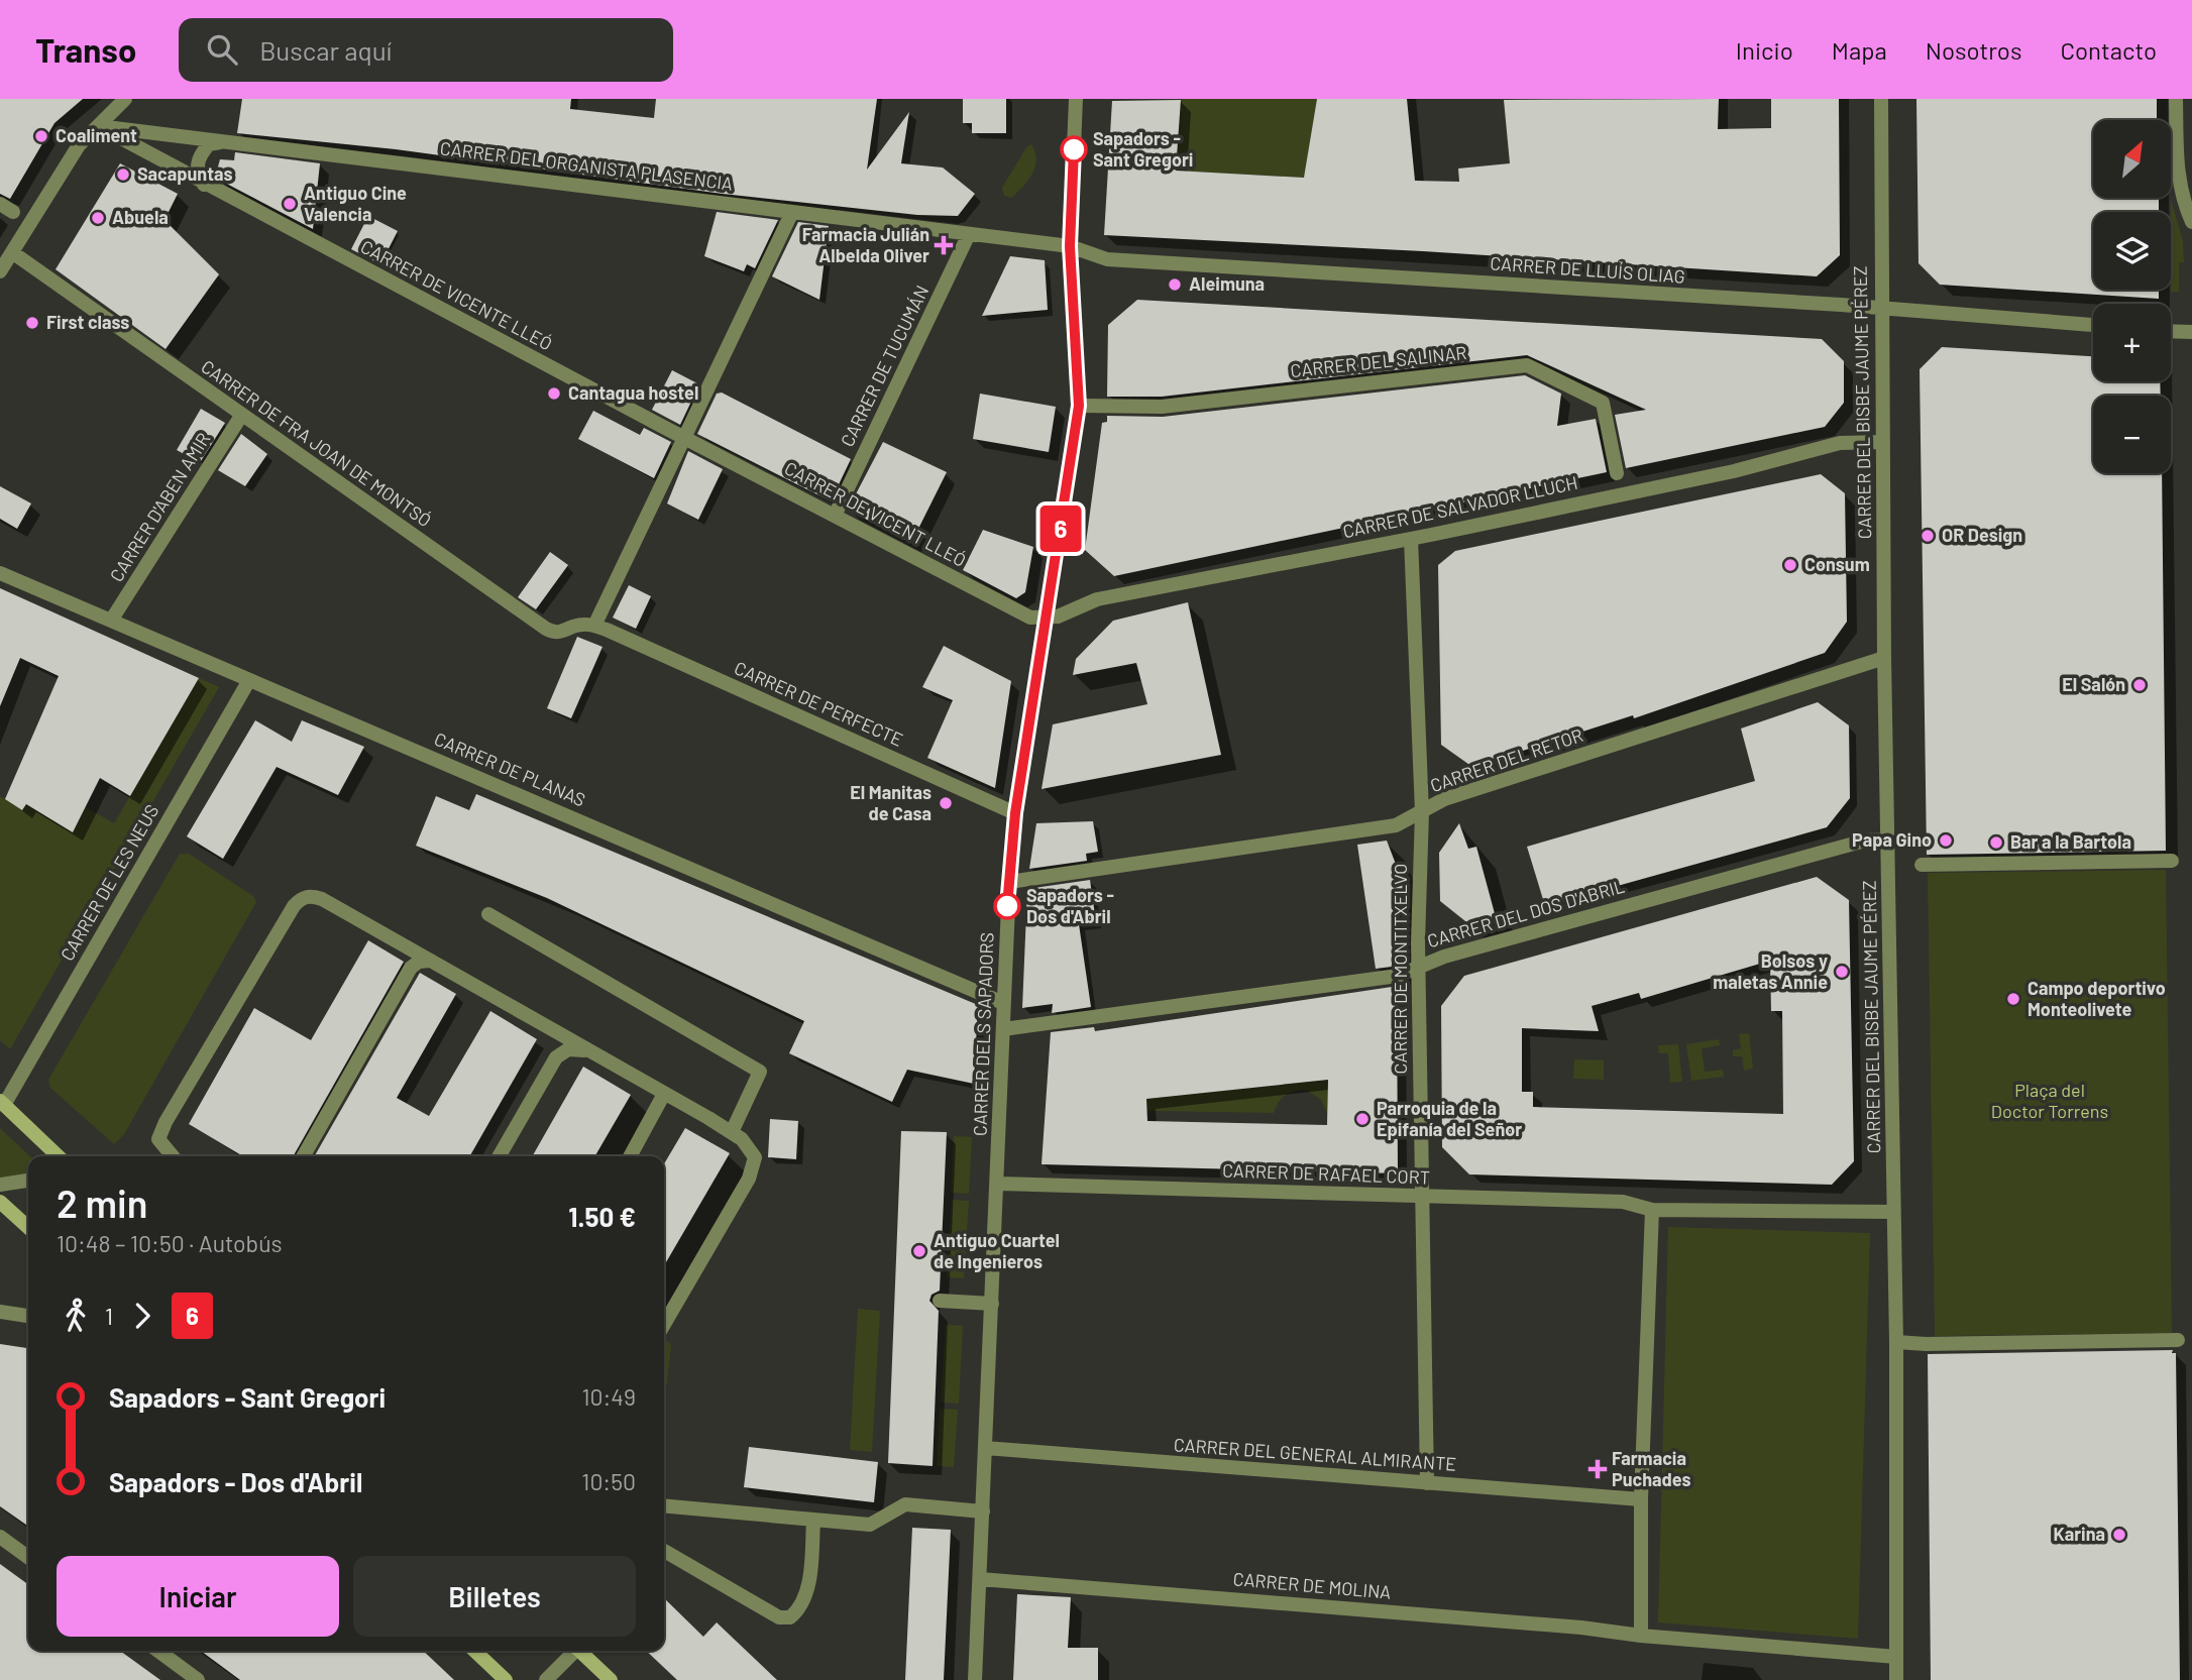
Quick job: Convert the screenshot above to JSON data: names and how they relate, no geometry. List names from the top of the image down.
{
  "streets": {
    "street": [
      "CARRER DEL ORGANISTA PLASENCIA",
      "CARRER DE LLUÍS OLIAG",
      "CARRER DE VICENTE LLEÓ",
      "CARRER DEL SALINAR",
      "CARRER DE TUCUMÁN",
      "CARRER DEL BISBE JAUME PÉREZ",
      "CARRER DE FRA JOAN DE MONTSÓ",
      "CARRER D'ABEN AMIR",
      "CARRER DE SALVADOR LLUCH",
      "CARRER DE VICENT LLEÓ",
      "CARRER DE PERFECTE",
      "CARRER DEL RETOR",
      "CARRER DE PLANAS",
      "CARRER DE LES NEUS",
      "CARRER DEL DOS D'ABRIL",
      "CARRER DE MONTITXELVO",
      "CARRER DELS SAPADORS",
      "CARRER DE RAFAEL CORT",
      "CARRER DEL GENERAL ALMIRANTE",
      "CARRER DE MOLINA"
    ]
  },
  "crossings": [
    ["CARRER DEL ORGANISTA PLASENCIA", "CARRER DE LLUÍS OLIAG"],
    ["CARRER DEL ORGANISTA PLASENCIA", "CARRER DE VICENTE LLEÓ"],
    ["CARRER DEL ORGANISTA PLASENCIA", "CARRER DE TUCUMÁN"],
    ["CARRER DEL ORGANISTA PLASENCIA", "CARRER DELS SAPADORS"],
    ["CARRER DE LLUÍS OLIAG", "CARRER DEL BISBE JAUME PÉREZ"],
    ["CARRER DE LLUÍS OLIAG", "CARRER DELS SAPADORS"],
    ["CARRER DE VICENTE LLEÓ", "CARRER DE VICENT LLEÓ"],
    ["CARRER DEL SALINAR", "CARRER DELS SAPADORS"],
    ["CARRER DE TUCUMÁN", "CARRER DE VICENT LLEÓ"],
    ["CARRER DEL BISBE JAUME PÉREZ", "CARRER DE SALVADOR LLUCH"],
    ["CARRER DEL BISBE JAUME PÉREZ", "CARRER DEL RETOR"],
    ["CARRER DEL BISBE JAUME PÉREZ", "CARRER DEL DOS D'ABRIL"],
    ["CARRER DEL BISBE JAUME PÉREZ", "CARRER DE RAFAEL CORT"],
    ["CARRER DEL BISBE JAUME PÉREZ", "CARRER DE MOLINA"],
    ["CARRER DE FRA JOAN DE MONTSÓ", "CARRER D'ABEN AMIR"],
    ["CARRER DE FRA JOAN DE MONTSÓ", "CARRER DE PERFECTE"],
    ["CARRER D'ABEN AMIR", "CARRER DE PLANAS"],
    ["CARRER DE SALVADOR LLUCH", "CARRER DE VICENT LLEÓ"],
    ["CARRER DE SALVADOR LLUCH", "CARRER DE MONTITXELVO"],
    ["CARRER DE SALVADOR LLUCH", "CARRER DELS SAPADORS"],
    ["CARRER DE VICENT LLEÓ", "CARRER DELS SAPADORS"],
    ["CARRER DE PERFECTE", "CARRER DELS SAPADORS"],
    ["CARRER DEL RETOR", "CARRER DE MONTITXELVO"],
    ["CARRER DEL RETOR", "CARRER DELS SAPADORS"],
    ["CARRER DE PLANAS", "CARRER DE LES NEUS"],
    ["CARRER DE PLANAS", "CARRER DELS SAPADORS"],
    ["CARRER DEL DOS D'ABRIL", "CARRER DE MONTITXELVO"],
    ["CARRER DEL DOS D'ABRIL", "CARRER DELS SAPADORS"],
    ["CARRER DE MONTITXELVO", "CARRER DE RAFAEL CORT"],
    ["CARRER DE MONTITXELVO", "CARRER DEL GENERAL ALMIRANTE"],
    ["CARRER DELS SAPADORS", "CARRER DE RAFAEL CORT"],
    ["CARRER DELS SAPADORS", "CARRER DEL GENERAL ALMIRANTE"],
    ["CARRER DELS SAPADORS", "CARRER DE MOLINA"]
  ],
  "parks": ["Plaça del Doctor Torrens"],
  "places": {
    "other": [
      "Coaliment",
      "Sapadors - Sant Gregori",
      "Sacapuntas",
      "Antiguo Cine Valencia",
      "Abuela",
      "Aleimuna",
      "First class",
      "Cantagua hostel",
      "OR Design",
      "Consum",
      "El Salón",
      "El Manitas de Casa",
      "Papa Gino",
      "Bar a la Bartola",
      "Sapadors - Dos d'Abril",
      "Bolsos y maletas Annie",
      "Campo deportivo Monteolivete",
      "Parroquia de la Epifanía del Señor",
      "Antiguo Cuartel de Ingenieros",
      "Karina"
    ],
    "health": ["Farmacia Julián Albelda Oliver", "Farmacia Puchades"]
  },
  "lines": ["bus line 6"],
  "north": "top right",
  "page": {
    "header": "Transo",
    "search": "Buscar aquí",
    "nav": [
      "Inicio",
      "Mapa",
      "Nosotros",
      "Contacto"
    ],
    "on_map": "6",
    "map_buttons": ["+", "−"],
    "heading": ["2 min", "10:48 – 10:50 · Autobús", "1.50 €"],
    "legs": ["1", "6"],
    "list": [
      {
        "name": "Sapadors - Sant Gregori",
        "value": "10:49"
      },
      {
        "name": "Sapadors - Dos d'Abril",
        "value": "10:50"
      }
    ],
    "buttons": ["Iniciar", "Billetes"]
  }
}
